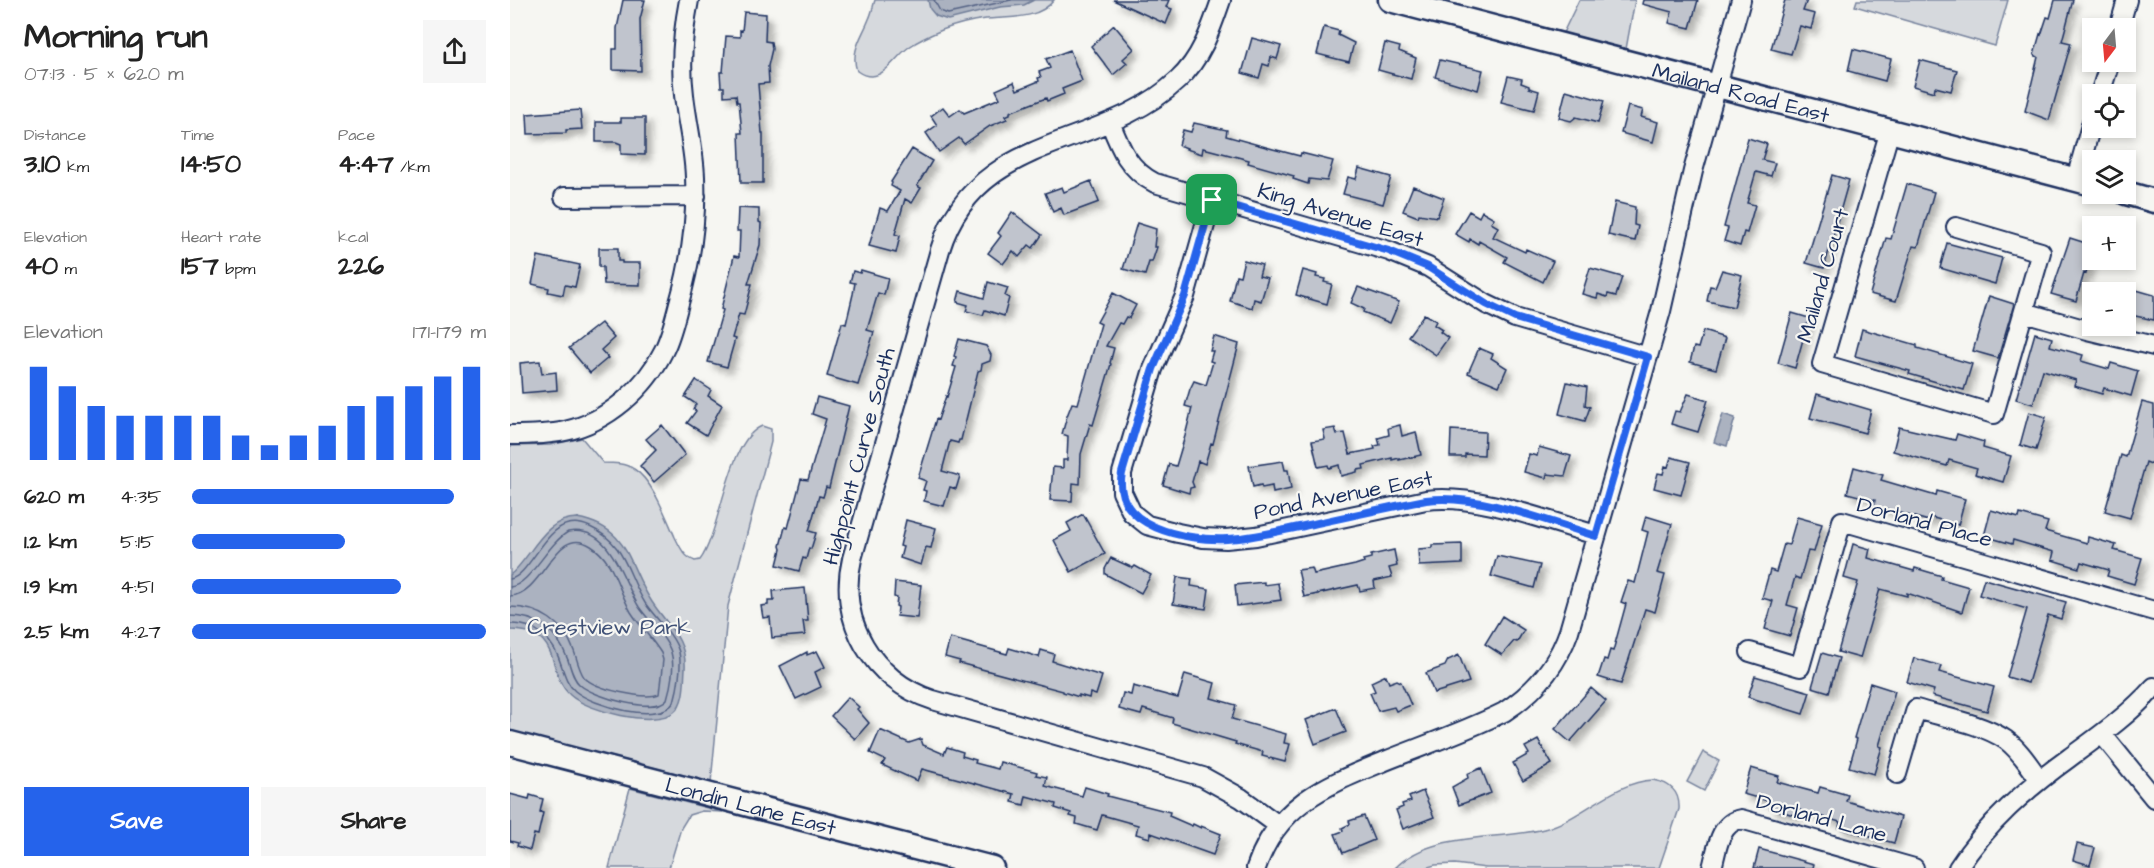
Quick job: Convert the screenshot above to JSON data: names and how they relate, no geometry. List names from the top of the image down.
{
  "streets": {
    "street": [
      "Mailand Road East",
      "King Avenue East",
      "Mailand Court",
      "Highpoint Curve South",
      "Pond Avenue East",
      "Dorland Place",
      "Londin Lane East",
      "Dorland Lane"
    ]
  },
  "crossings": [
    ["Mailand Road East", "Mailand Court"],
    ["King Avenue East", "Highpoint Curve South"],
    ["King Avenue East", "Pond Avenue East"]
  ],
  "parks": ["Crestview Park"],
  "north": "bottom",
  "page": {
    "heading": ["Morning run", "07:13 · 5 × 620 m"],
    "map_buttons": ["+", "−"],
    "stats": [
      ["Distance", "3.10 km"],
      ["Time", "14:50"],
      ["Pace", "4:47 /km"],
      ["Elevation", "40 m"],
      ["Heart rate", "157 bpm"],
      ["kcal", "226"]
    ],
    "chart": ["Elevation", "171–179 m"],
    "list": [
      {
        "name": "620 m",
        "note": "4:35"
      },
      {
        "name": "1.2 km",
        "note": "5:15"
      },
      {
        "name": "1.9 km",
        "note": "4:51"
      },
      {
        "name": "2.5 km",
        "note": "4:27"
      }
    ],
    "buttons": ["Save", "Share"]
  }
}
